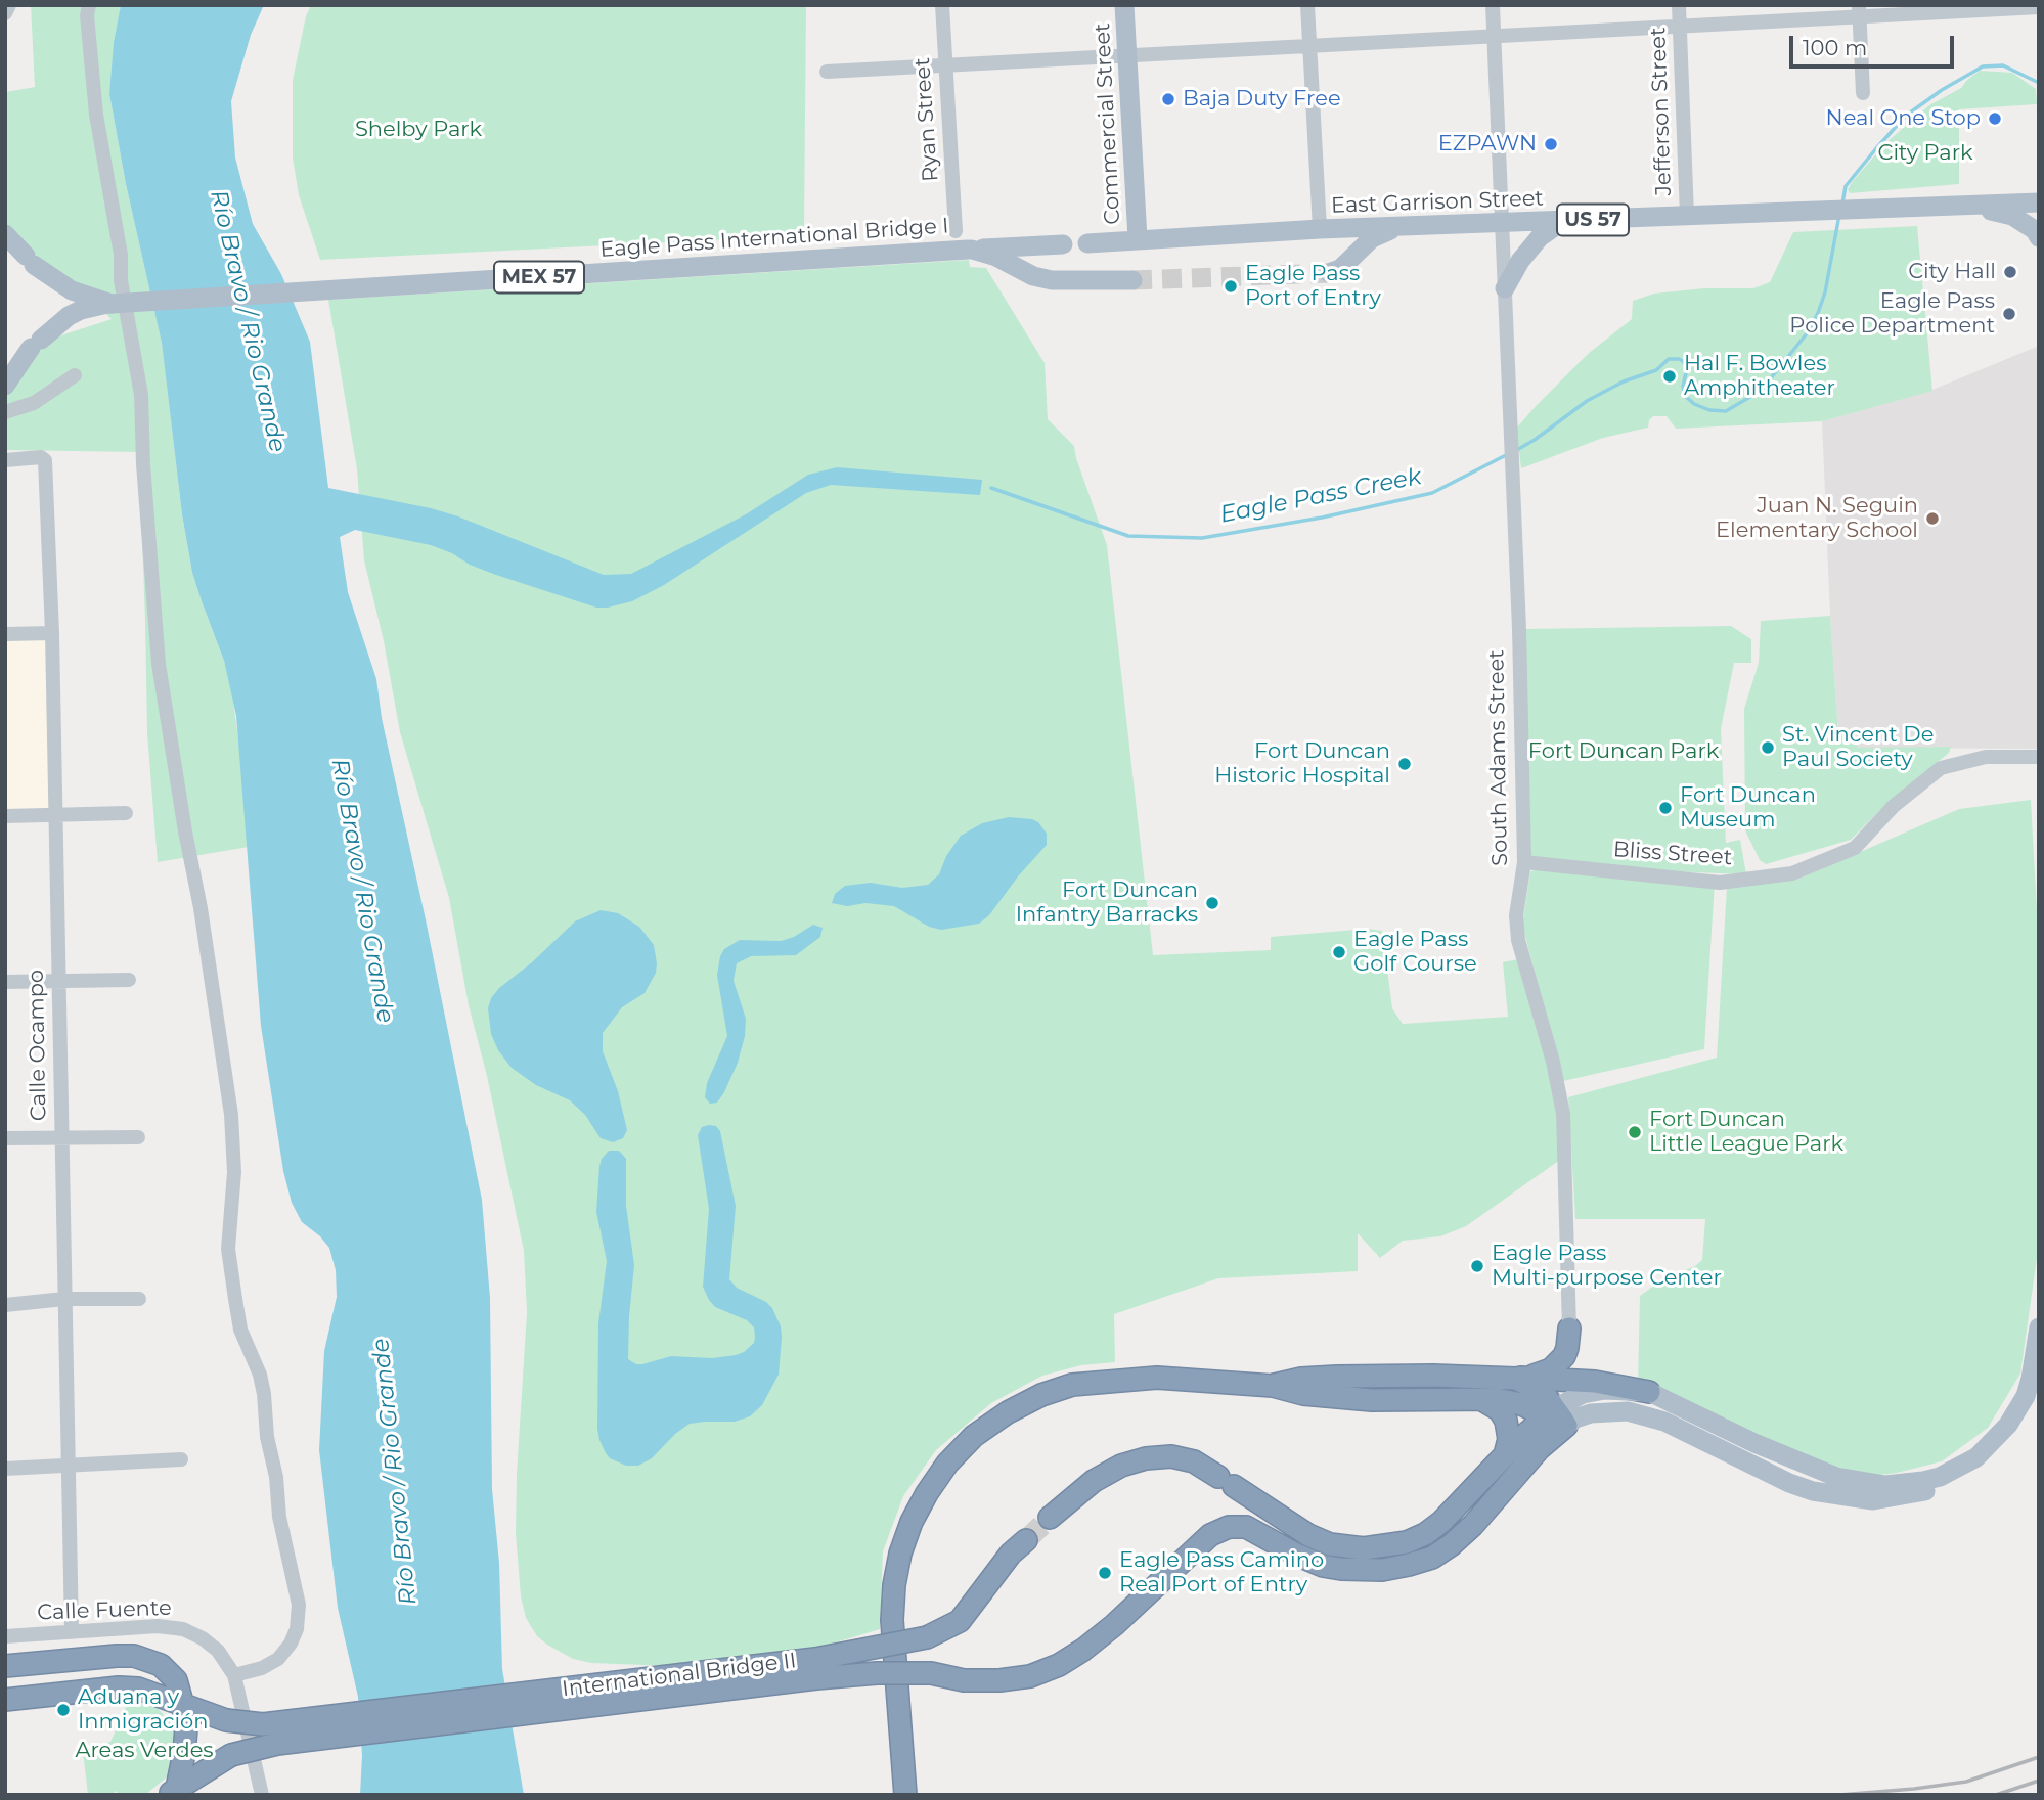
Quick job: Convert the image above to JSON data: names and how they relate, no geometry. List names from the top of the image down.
{
  "streets": {
    "highway": ["International Bridge II"],
    "main road": [
      "Commercial Street",
      "East Garrison Street",
      "US 57",
      "Eagle Pass International Bridge I",
      "MEX 57"
    ],
    "street": [
      "Jefferson Street",
      "Ryan Street",
      "South Adams Street",
      "Bliss Street",
      "Calle Ocampo",
      "Calle Fuente"
    ]
  },
  "crossings": [
    ["Jefferson Street", "East Garrison Street"],
    ["Commercial Street", "East Garrison Street"],
    ["Commercial Street", "US 57"],
    ["East Garrison Street", "US 57"],
    ["East Garrison Street", "South Adams Street"],
    ["Eagle Pass International Bridge I", "MEX 57"],
    ["South Adams Street", "Bliss Street"],
    ["Calle Ocampo", "Calle Fuente"]
  ],
  "water": ["Río Bravo / Rio Grande", "Eagle Pass Creek"],
  "parks": [
    "Shelby Park",
    "City Park",
    "Fort Duncan Park",
    "Areas Verdes"
  ],
  "places": [
    "Baja Duty Free",
    "Neal One Stop",
    "EZPAWN",
    "City Hall",
    "Eagle Pass Port of Entry",
    "Eagle Pass Police Department",
    "Hal F. Bowles Amphitheater",
    "Juan N. Seguin Elementary School",
    "St. Vincent De Paul Society",
    "Fort Duncan Historic Hospital",
    "Fort Duncan Museum",
    "Fort Duncan Infantry Barracks",
    "Eagle Pass Golf Course",
    "Fort Duncan Little League Park",
    "Eagle Pass Multi-purpose Center",
    "Eagle Pass Camino Real Port of Entry",
    "Aduana y Inmigración"
  ],
  "scale_bar": "100 m"
}
